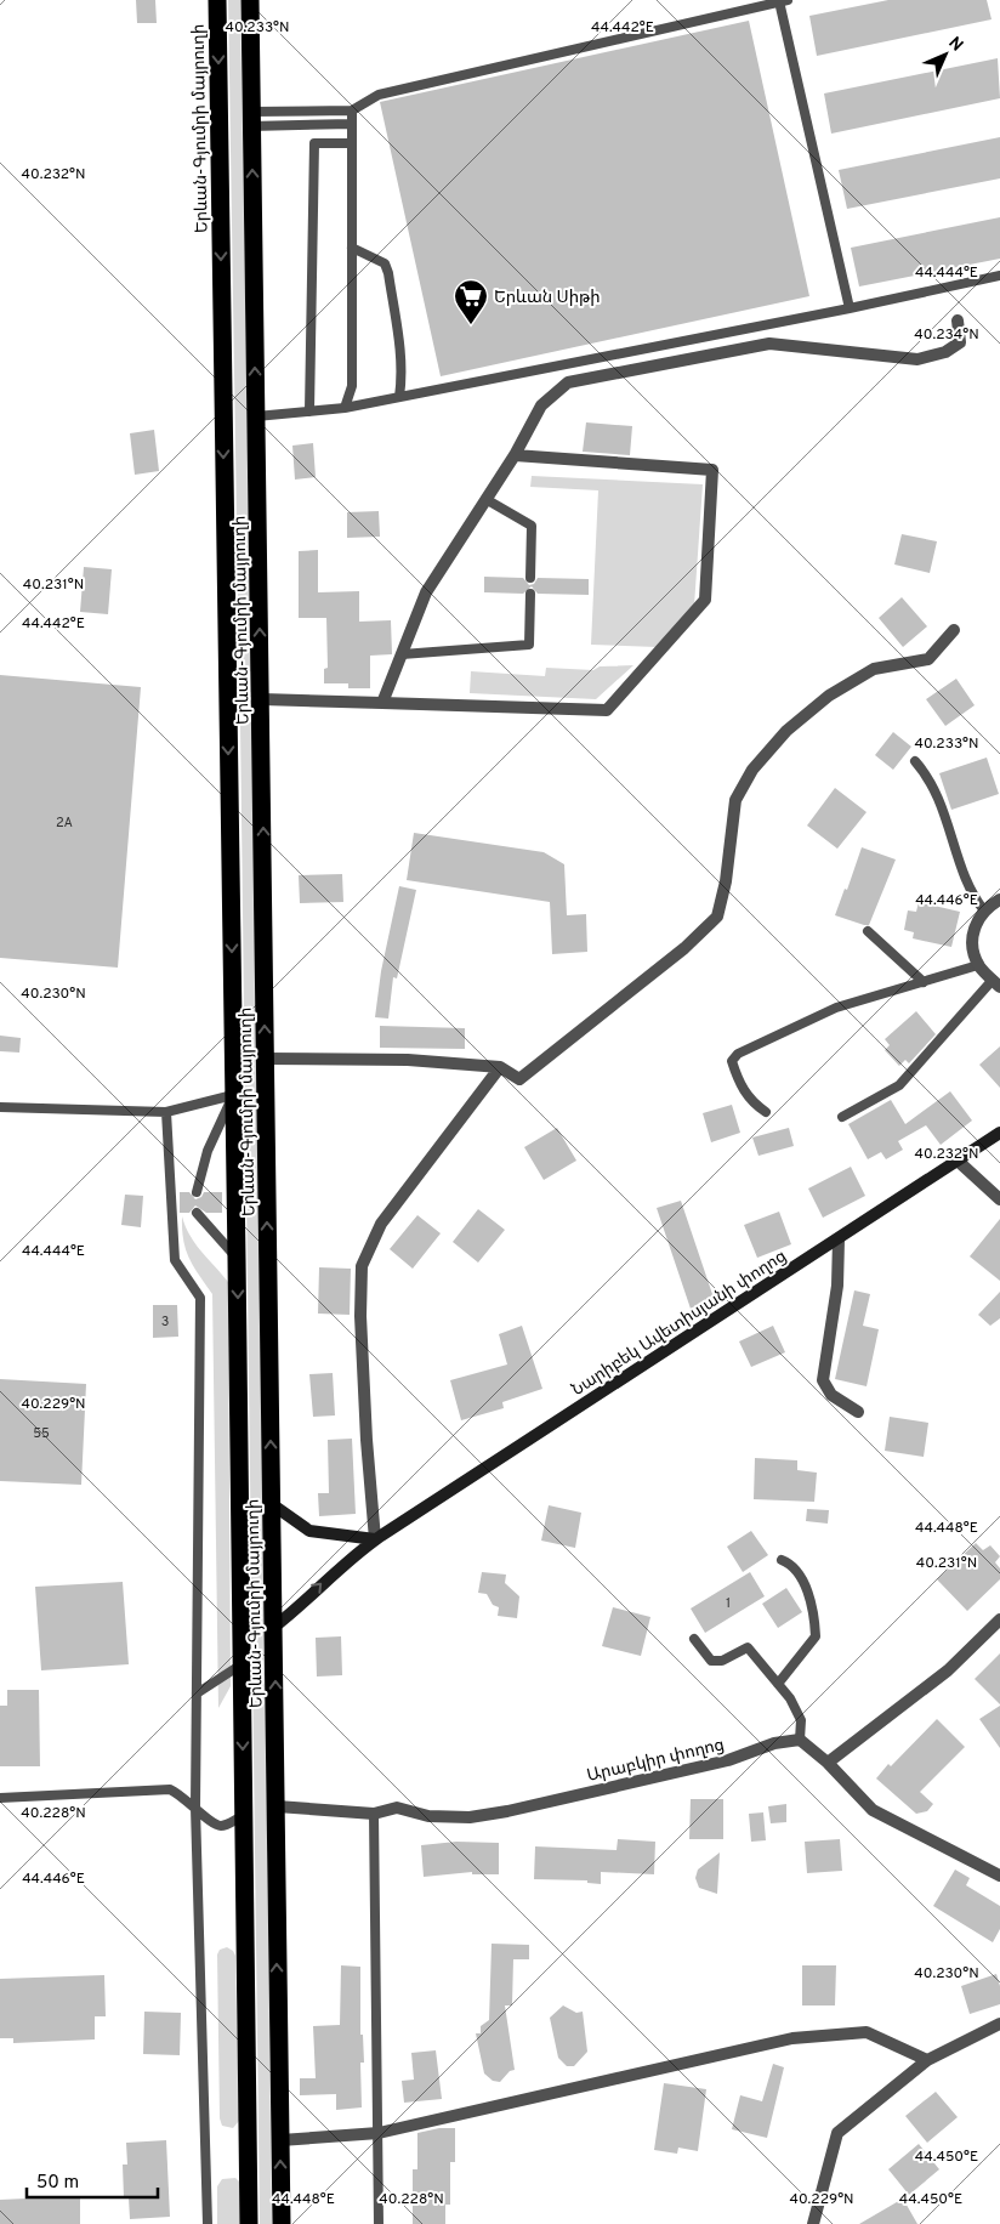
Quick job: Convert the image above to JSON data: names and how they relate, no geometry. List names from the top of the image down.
{
  "streets": {
    "highway": ["Երևան-Գյումրի մայրուղի"],
    "street": ["Նարիբեկ Ավետիսյանի փողոց", "Արաբկիր փողոց"]
  },
  "crossings": [
    ["Երևան-Գյումրի մայրուղի", "Նարիբեկ Ավետիսյանի փողոց"],
    ["Երևան-Գյումրի մայրուղի", "Արաբկիր փողոց"]
  ],
  "places": {
    "supermarket": ["Երևան Սիթի"]
  },
  "house_numbers": [
    "2A",
    "3",
    "55",
    "1"
  ],
  "scale_bar": "50 m",
  "north": "top right",
  "coordinates": [
    "40.233°N",
    "44.442°E",
    "40.232°N",
    "44.444°E",
    "40.234°N",
    "40.231°N",
    "44.446°E",
    "40.230°N",
    "40.229°N",
    "44.448°E",
    "40.228°N",
    "44.450°E"
  ]
}
